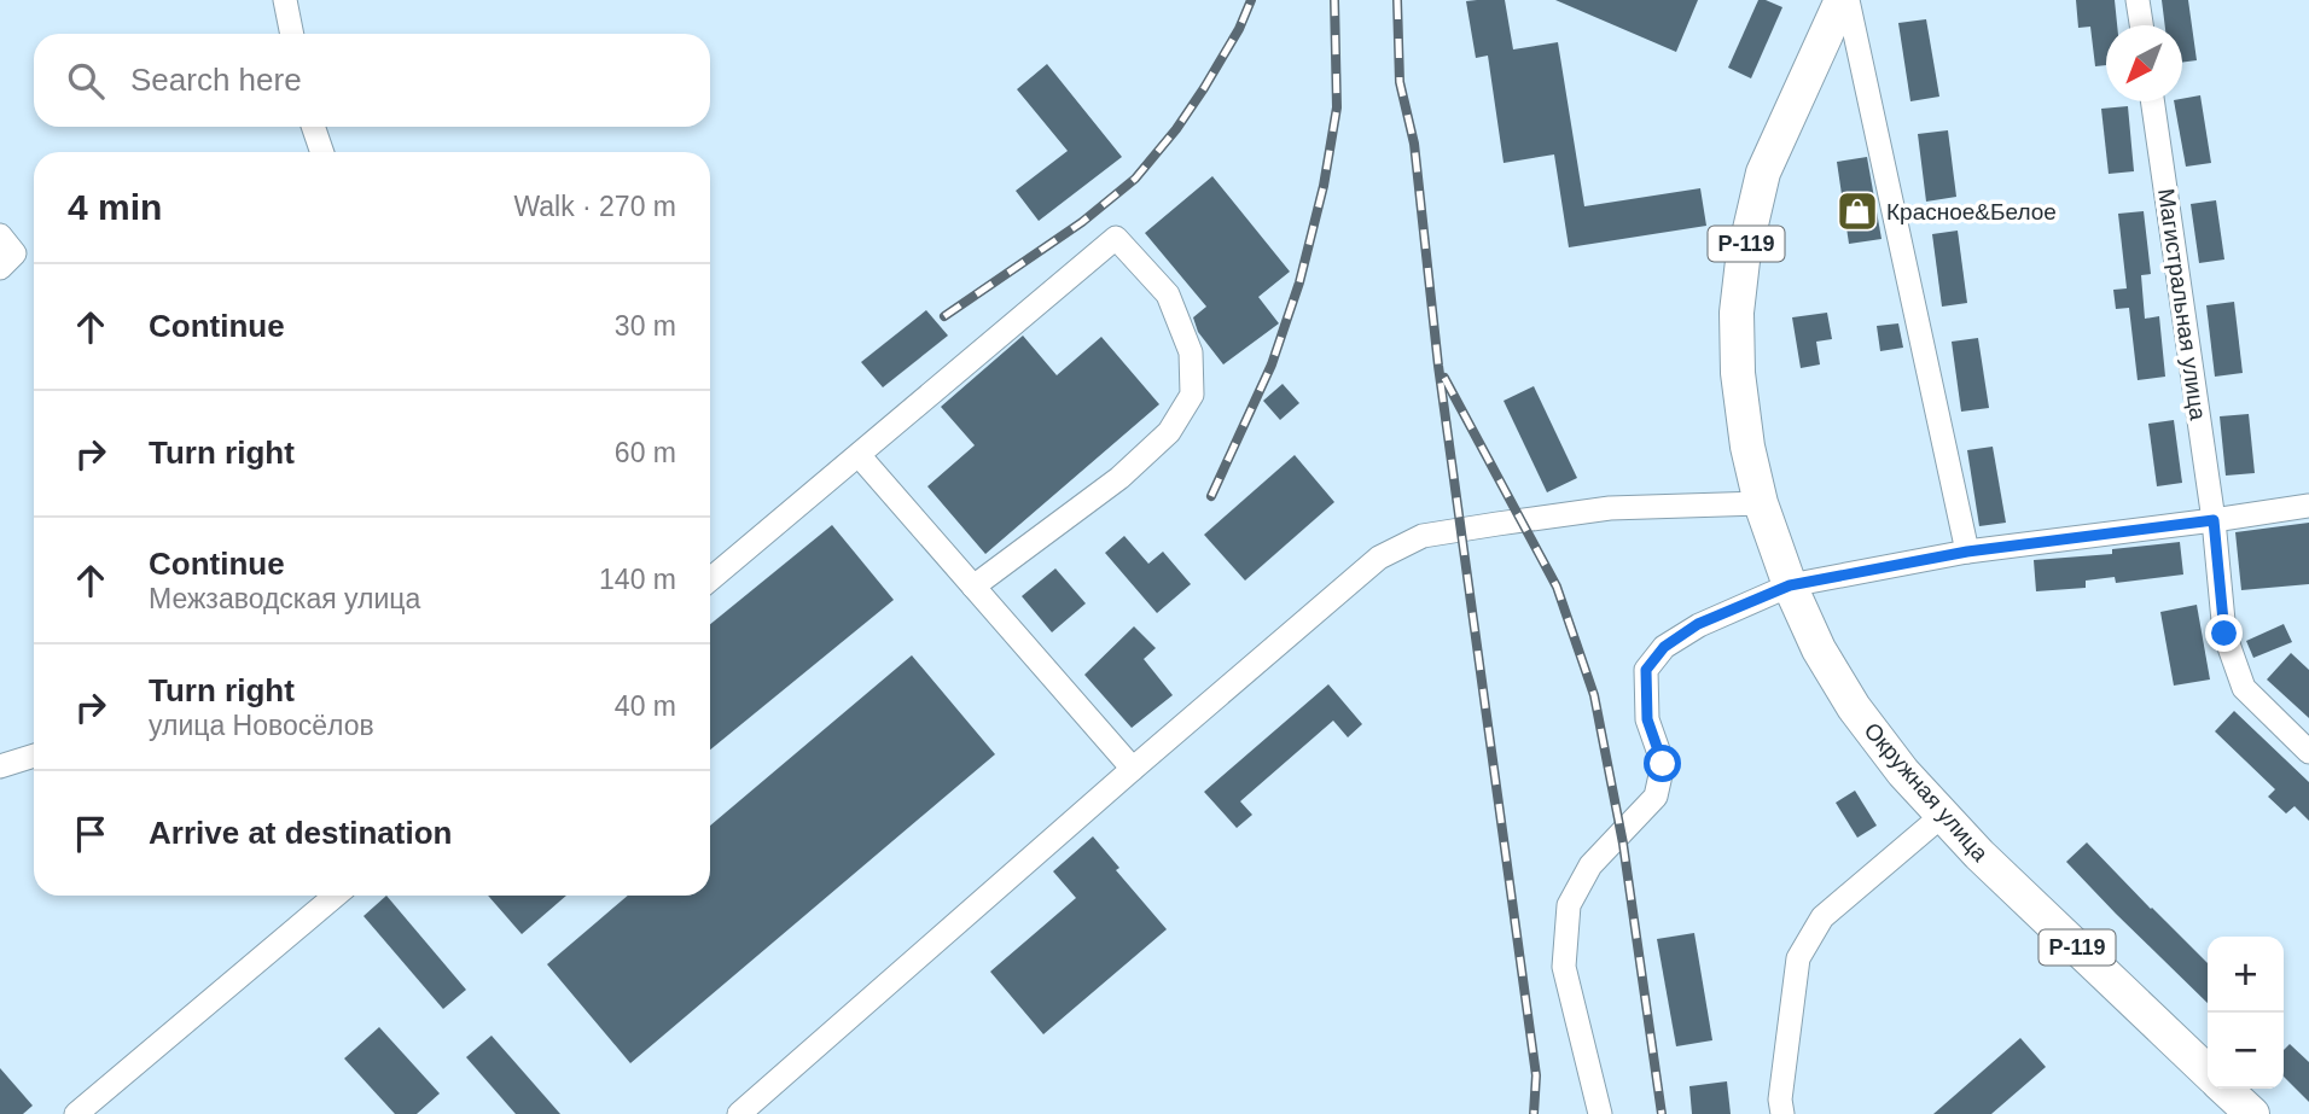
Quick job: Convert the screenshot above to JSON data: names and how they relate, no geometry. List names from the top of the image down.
{
  "streets": {
    "highway": ["Р-119", "Окружная улица"],
    "street": ["Магистральная улица"]
  },
  "places": {
    "shop": ["Красное&Белое"]
  },
  "north": "bottom left",
  "page": {
    "search": "Search here",
    "heading": ["4 min", "Walk · 270 m"],
    "list": [
      ["Continue", "30 m"],
      ["Turn right", "60 m"],
      ["Continue", "Межзаводская улица", "140 m"],
      ["Turn right", "улица Новосёлов", "40 m"],
      "Arrive at destination"
    ],
    "map_buttons": ["+", "−"]
  }
}
